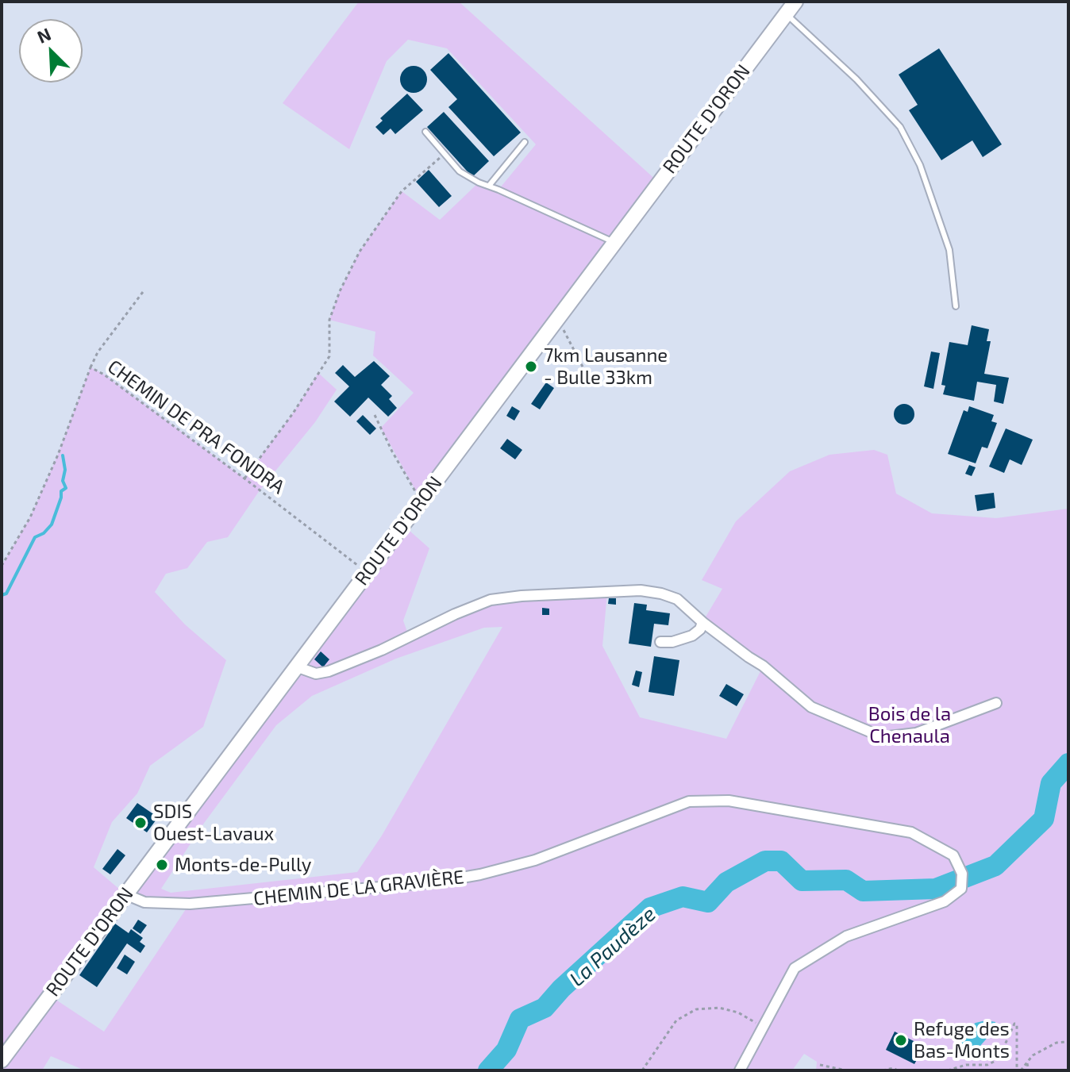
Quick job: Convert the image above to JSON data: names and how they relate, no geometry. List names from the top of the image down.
{
  "streets": {
    "main road": ["ROUTE D'ORON"],
    "street": ["CHEMIN DE LA GRAVIÈRE"],
    "path": ["CHEMIN DE PRA FONDRA"]
  },
  "crossings": [
    ["ROUTE D'ORON", "CHEMIN DE PRA FONDRA"],
    ["ROUTE D'ORON", "CHEMIN DE LA GRAVIÈRE"]
  ],
  "water": ["La Paudèze"],
  "parks": ["Bois de la Chenaula"],
  "places": [
    "7km Lausanne - Bulle 33km",
    "SDIS Ouest-Lavaux",
    "Monts-de-Pully",
    "Refuge des Bas-Monts"
  ],
  "north": "top left"
}
